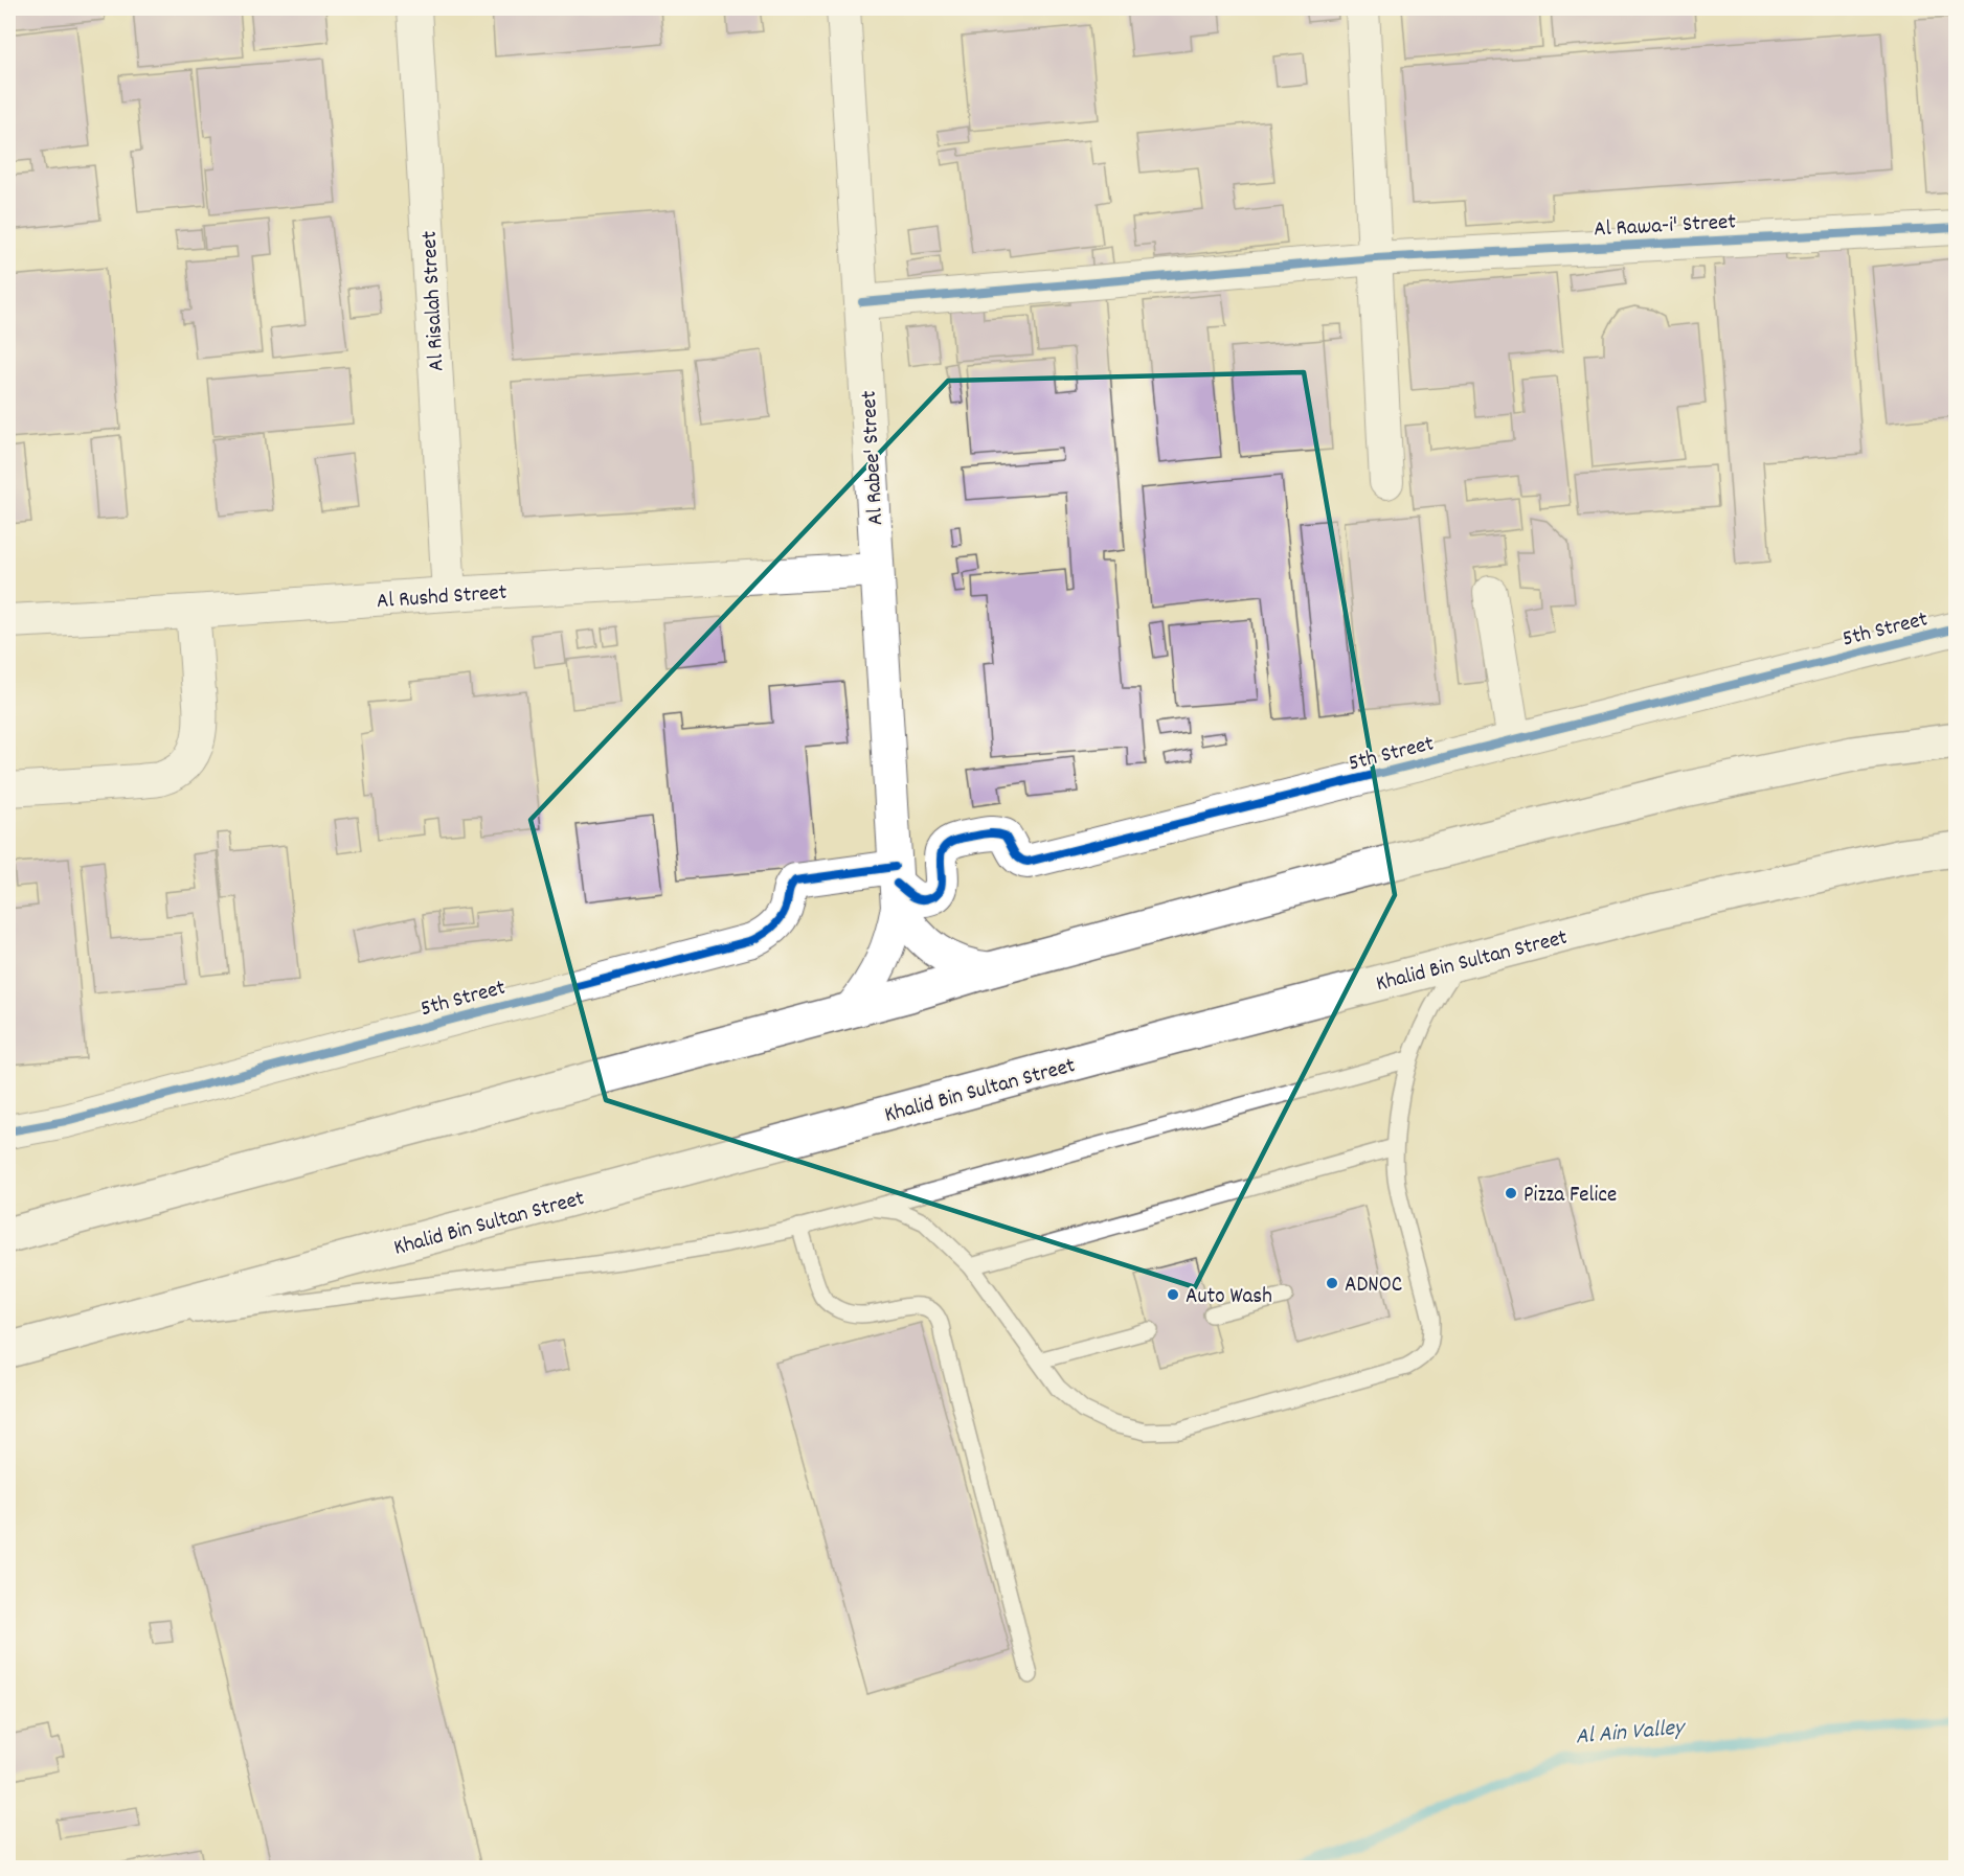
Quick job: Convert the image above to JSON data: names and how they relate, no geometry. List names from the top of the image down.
{
  "streets": {
    "main road": ["Khalid Bin Sultan Street"],
    "street": [
      "Al Rawa-i' Street",
      "Al Risalah Street",
      "Al Rabee' Street",
      "Al Rushd Street",
      "5th Street"
    ]
  },
  "crossings": [
    ["Al Rawa-i' Street", "Al Rabee' Street"],
    ["Al Risalah Street", "Al Rushd Street"],
    ["Al Rabee' Street", "Al Rushd Street"],
    ["Al Rabee' Street", "5th Street"]
  ],
  "water": ["Al Ain Valley"],
  "places": ["Pizza Felice", "ADNOC", "Auto Wash"]
}
